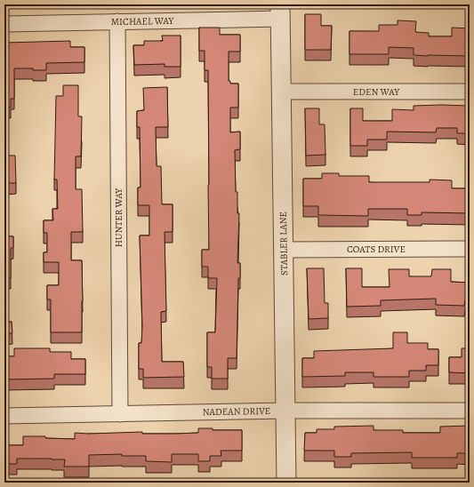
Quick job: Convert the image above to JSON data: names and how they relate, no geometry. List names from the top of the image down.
{
  "streets": {
    "street": [
      "MICHAEL WAY",
      "EDEN WAY",
      "HUNTER WAY",
      "STABLER LANE",
      "COATS DRIVE",
      "NADEAN DRIVE"
    ]
  },
  "crossings": [
    ["MICHAEL WAY", "HUNTER WAY"],
    ["MICHAEL WAY", "STABLER LANE"],
    ["EDEN WAY", "STABLER LANE"],
    ["HUNTER WAY", "NADEAN DRIVE"],
    ["STABLER LANE", "COATS DRIVE"],
    ["STABLER LANE", "NADEAN DRIVE"]
  ]
}
